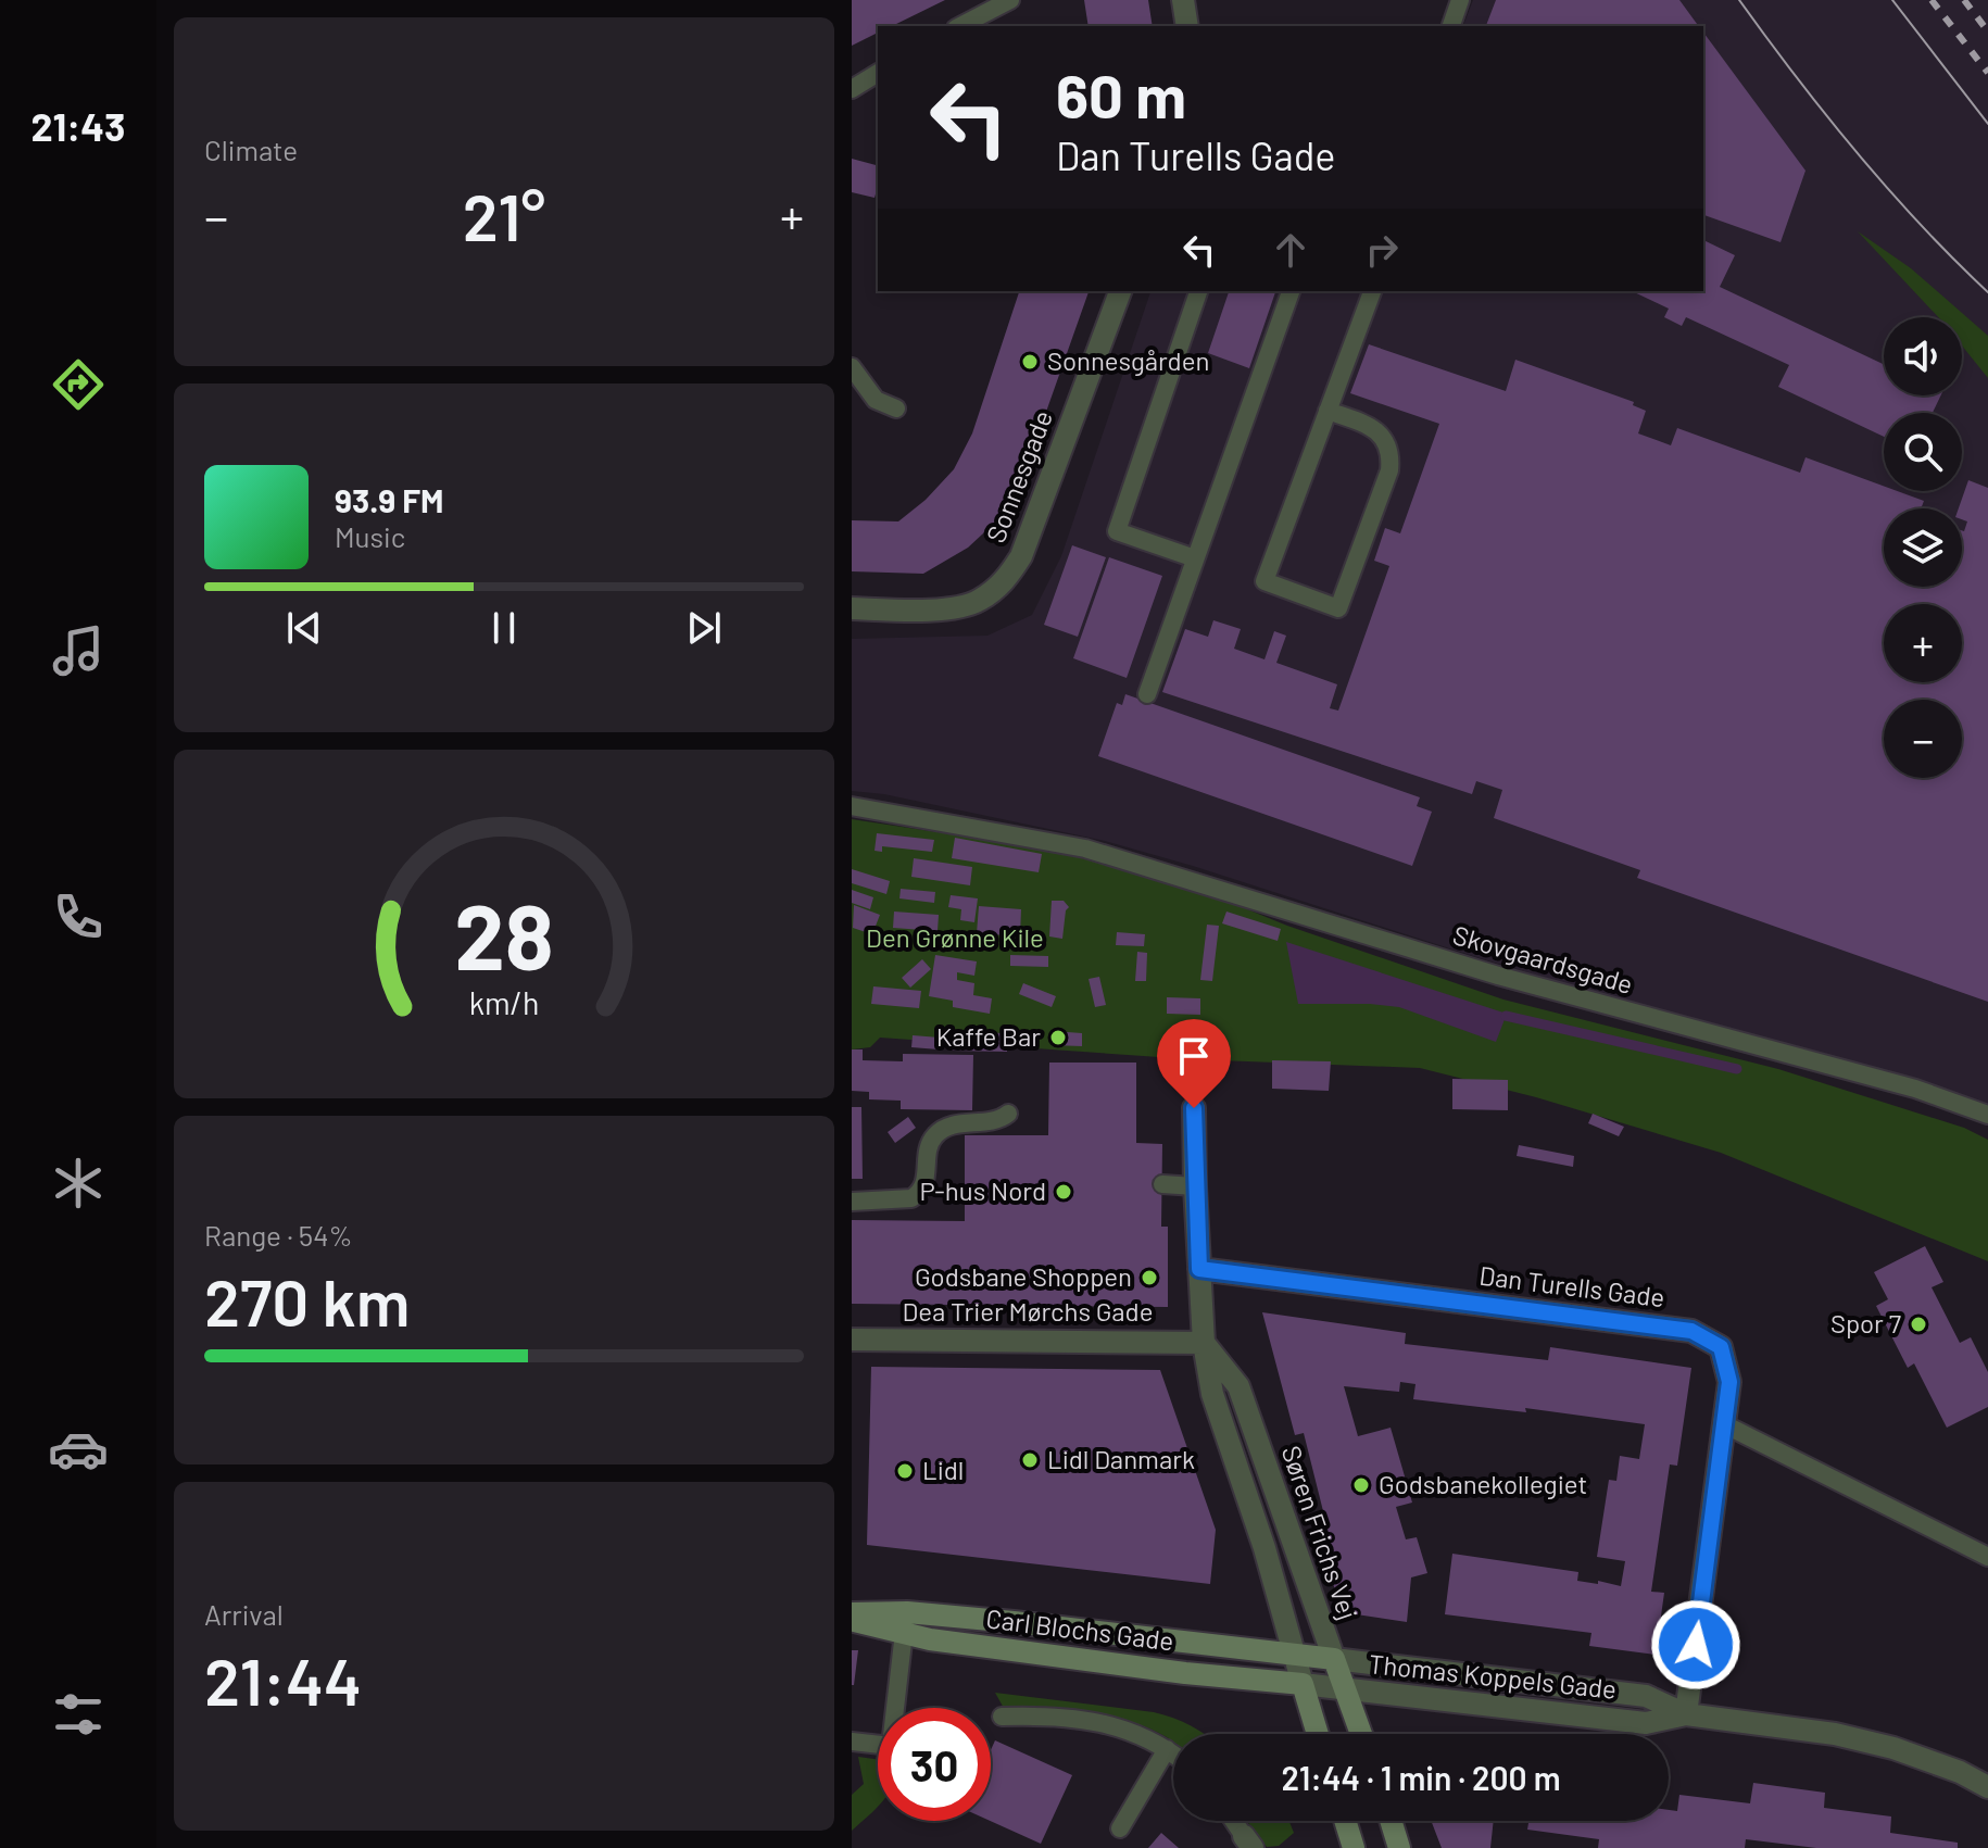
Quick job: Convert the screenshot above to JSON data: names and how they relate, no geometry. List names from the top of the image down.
{
  "streets": {
    "street": [
      "Sonnesgade",
      "Dan Turells Gade",
      "Dea Trier Mørchs Gade",
      "Søren Frichs Vej",
      "Carl Blochs Gade",
      "Thomas Koppels Gade"
    ],
    "lane": ["Skovgaardsgade"]
  },
  "crossings": [
    ["Dan Turells Gade", "Thomas Koppels Gade"],
    ["Dea Trier Mørchs Gade", "Søren Frichs Vej"],
    ["Søren Frichs Vej", "Carl Blochs Gade"],
    ["Søren Frichs Vej", "Thomas Koppels Gade"],
    ["Carl Blochs Gade", "Thomas Koppels Gade"]
  ],
  "parks": ["Den Grønne Kile"],
  "places": [
    "Sonnesgården",
    "Kaffe Bar",
    "P-hus Nord",
    "Godsbane Shoppen",
    "Spor 7",
    "Lidl Danmark",
    "Lidl",
    "Godsbanekollegiet"
  ],
  "page": {
    "tabs": "21:43",
    "tile": [
      "Climate",
      ["Range · 54%", "270 km"],
      ["Arrival", "21:44"]
    ],
    "turn": ["60 m", "Dan Turells Gade"],
    "heat": ["−", "21°", "+"],
    "map_buttons": ["+", "−"],
    "song": ["93.9 FM", "Music"],
    "limit": "30",
    "trip": "21:44 · 1 min · 200 m",
    "gauge": ["28", "km/h"]
  }
}
